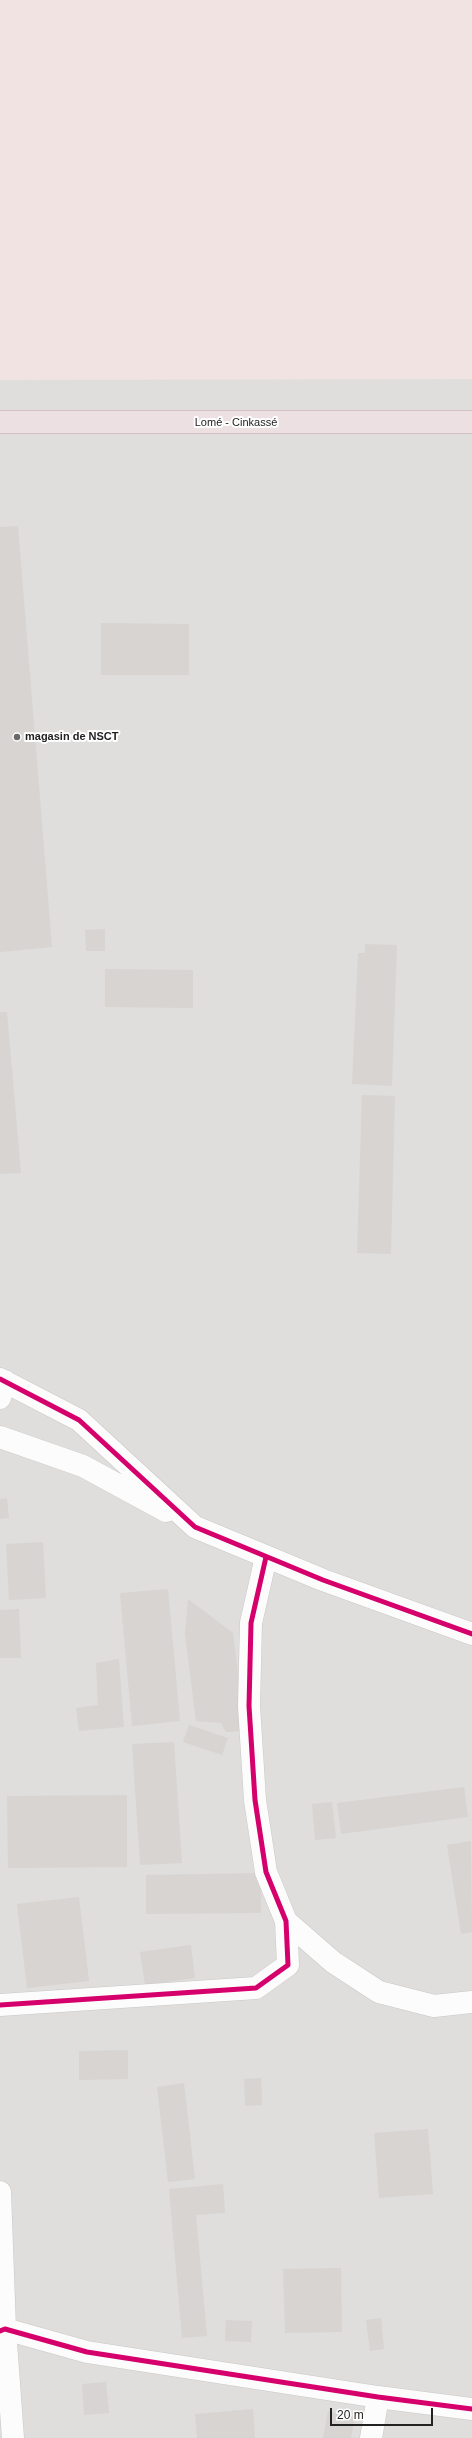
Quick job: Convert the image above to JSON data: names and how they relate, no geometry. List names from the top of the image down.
{
  "streets": {
    "highway": ["Lomé - Cinkassé"]
  },
  "places": ["magasin de NSCT"],
  "scale_bar": "20 m"
}
